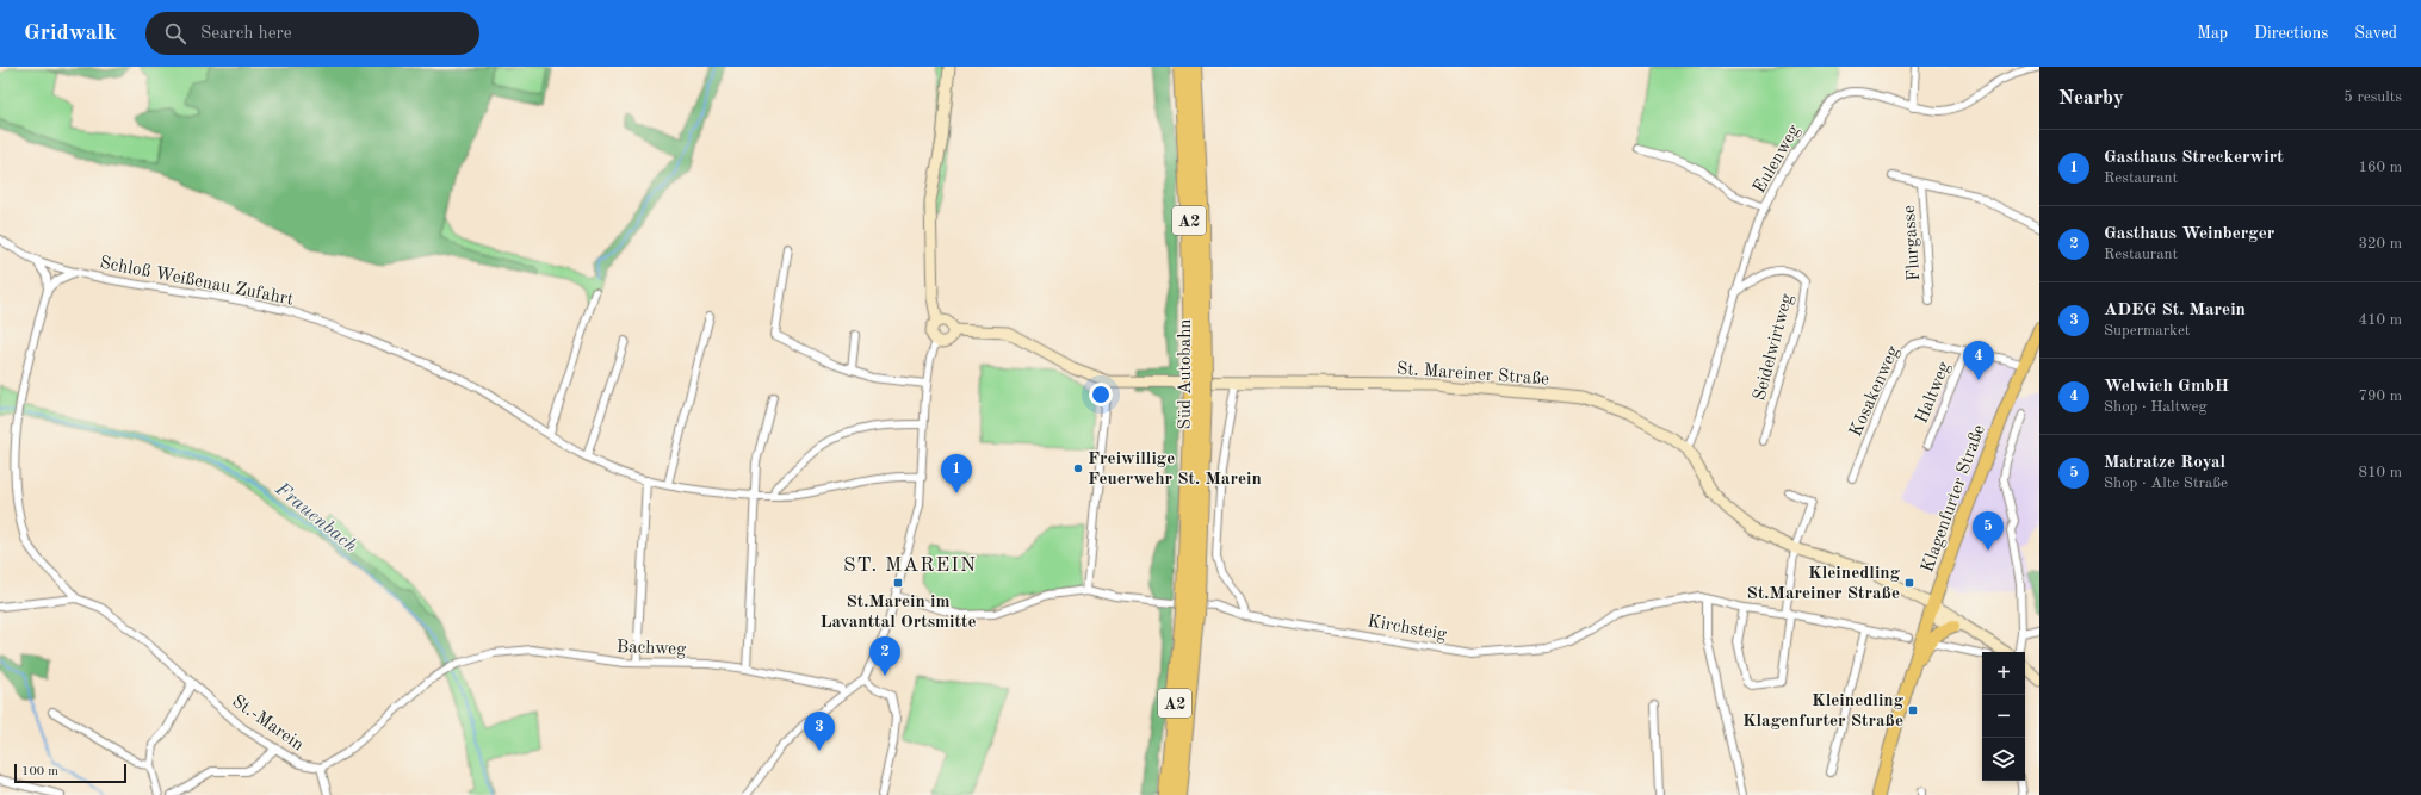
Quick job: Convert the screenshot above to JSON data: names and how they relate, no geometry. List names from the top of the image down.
{
  "streets": {
    "highway": ["A2", "Süd Autobahn"],
    "main road": ["St. Mareiner Straße", "Klagenfurter Straße"],
    "street": [
      "Eulenweg",
      "Flurgasse",
      "Schloß Weißenau Zufahrt",
      "Seidelwirtweg",
      "Kosakenweg",
      "Haltweg",
      "Kirchsteig",
      "Bachweg",
      "St.-Marein"
    ]
  },
  "crossings": [
    ["Eulenweg", "Seidelwirtweg"],
    ["Eulenweg", "St. Mareiner Straße"],
    ["St. Mareiner Straße", "Klagenfurter Straße"],
    ["Kosakenweg", "Haltweg"],
    ["Kosakenweg", "Klagenfurter Straße"],
    ["Bachweg", "St.-Marein"]
  ],
  "districts": ["ST. MAREIN"],
  "water": ["Frauenbach"],
  "places": {
    "other": ["Freiwillige Feuerwehr St. Marein"],
    "transit": ["St.Marein im Lavanttal Ortsmitte", "Kleinedling St.Mareiner Straße", "Kleinedling Klagenfurter Straße"]
  },
  "scale_bar": "100 m",
  "page": {
    "header": "Gridwalk",
    "search": "Search here",
    "nav": ["Map", "Directions", "Saved"],
    "heading": ["Nearby", "5 results"],
    "list": [
      {
        "mark": "1",
        "name": "Gasthaus Streckerwirt",
        "note": "Restaurant",
        "value": "160 m"
      },
      {
        "mark": "2",
        "name": "Gasthaus Weinberger",
        "note": "Restaurant",
        "value": "320 m"
      },
      {
        "mark": "3",
        "name": "ADEG St. Marein",
        "note": "Supermarket",
        "value": "410 m"
      },
      {
        "mark": "4",
        "name": "Welwich GmbH",
        "note": "Shop · Haltweg",
        "value": "790 m"
      },
      {
        "mark": "5",
        "name": "Matratze Royal",
        "note": "Shop · Alte Straße",
        "value": "810 m"
      }
    ],
    "pins": [
      "4",
      "1",
      "5",
      "2",
      "3"
    ],
    "map_buttons": ["+", "−"],
    "scale": "100 m"
  }
}
